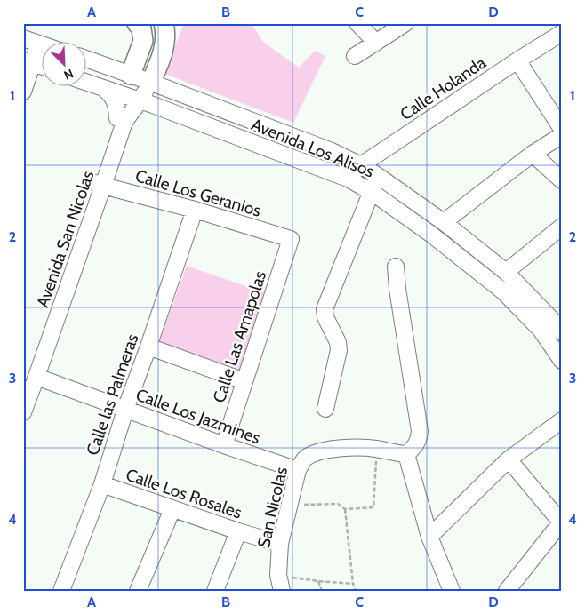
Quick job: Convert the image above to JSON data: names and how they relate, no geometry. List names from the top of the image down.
{
  "streets": {
    "street": [
      "Calle Holanda",
      "Avenida Los Alisos",
      "Calle Los Geranios",
      "Avenida San Nicolas",
      "Calle Las Amapolas",
      "Calle las Palmeras",
      "Calle Los Jazmines",
      "Calle Los Rosales",
      "San Nicolas"
    ]
  },
  "crossings": [
    ["Calle Holanda", "Avenida Los Alisos"],
    ["Avenida Los Alisos", "Avenida San Nicolas"],
    ["Calle Los Geranios", "Avenida San Nicolas"],
    ["Calle Los Geranios", "Calle Las Amapolas"],
    ["Calle Los Geranios", "Calle las Palmeras"],
    ["Avenida San Nicolas", "Calle Los Jazmines"],
    ["Calle Las Amapolas", "Calle Los Jazmines"],
    ["Calle las Palmeras", "Calle Los Jazmines"],
    ["Calle las Palmeras", "Calle Los Rosales"],
    ["Calle Los Jazmines", "San Nicolas"],
    ["Calle Los Rosales", "San Nicolas"]
  ],
  "north": "bottom right",
  "grid": {
    "columns": [
      "A",
      "B",
      "C",
      "D"
    ],
    "rows": [
      "1",
      "2",
      "3",
      "4"
    ]
  }
}
